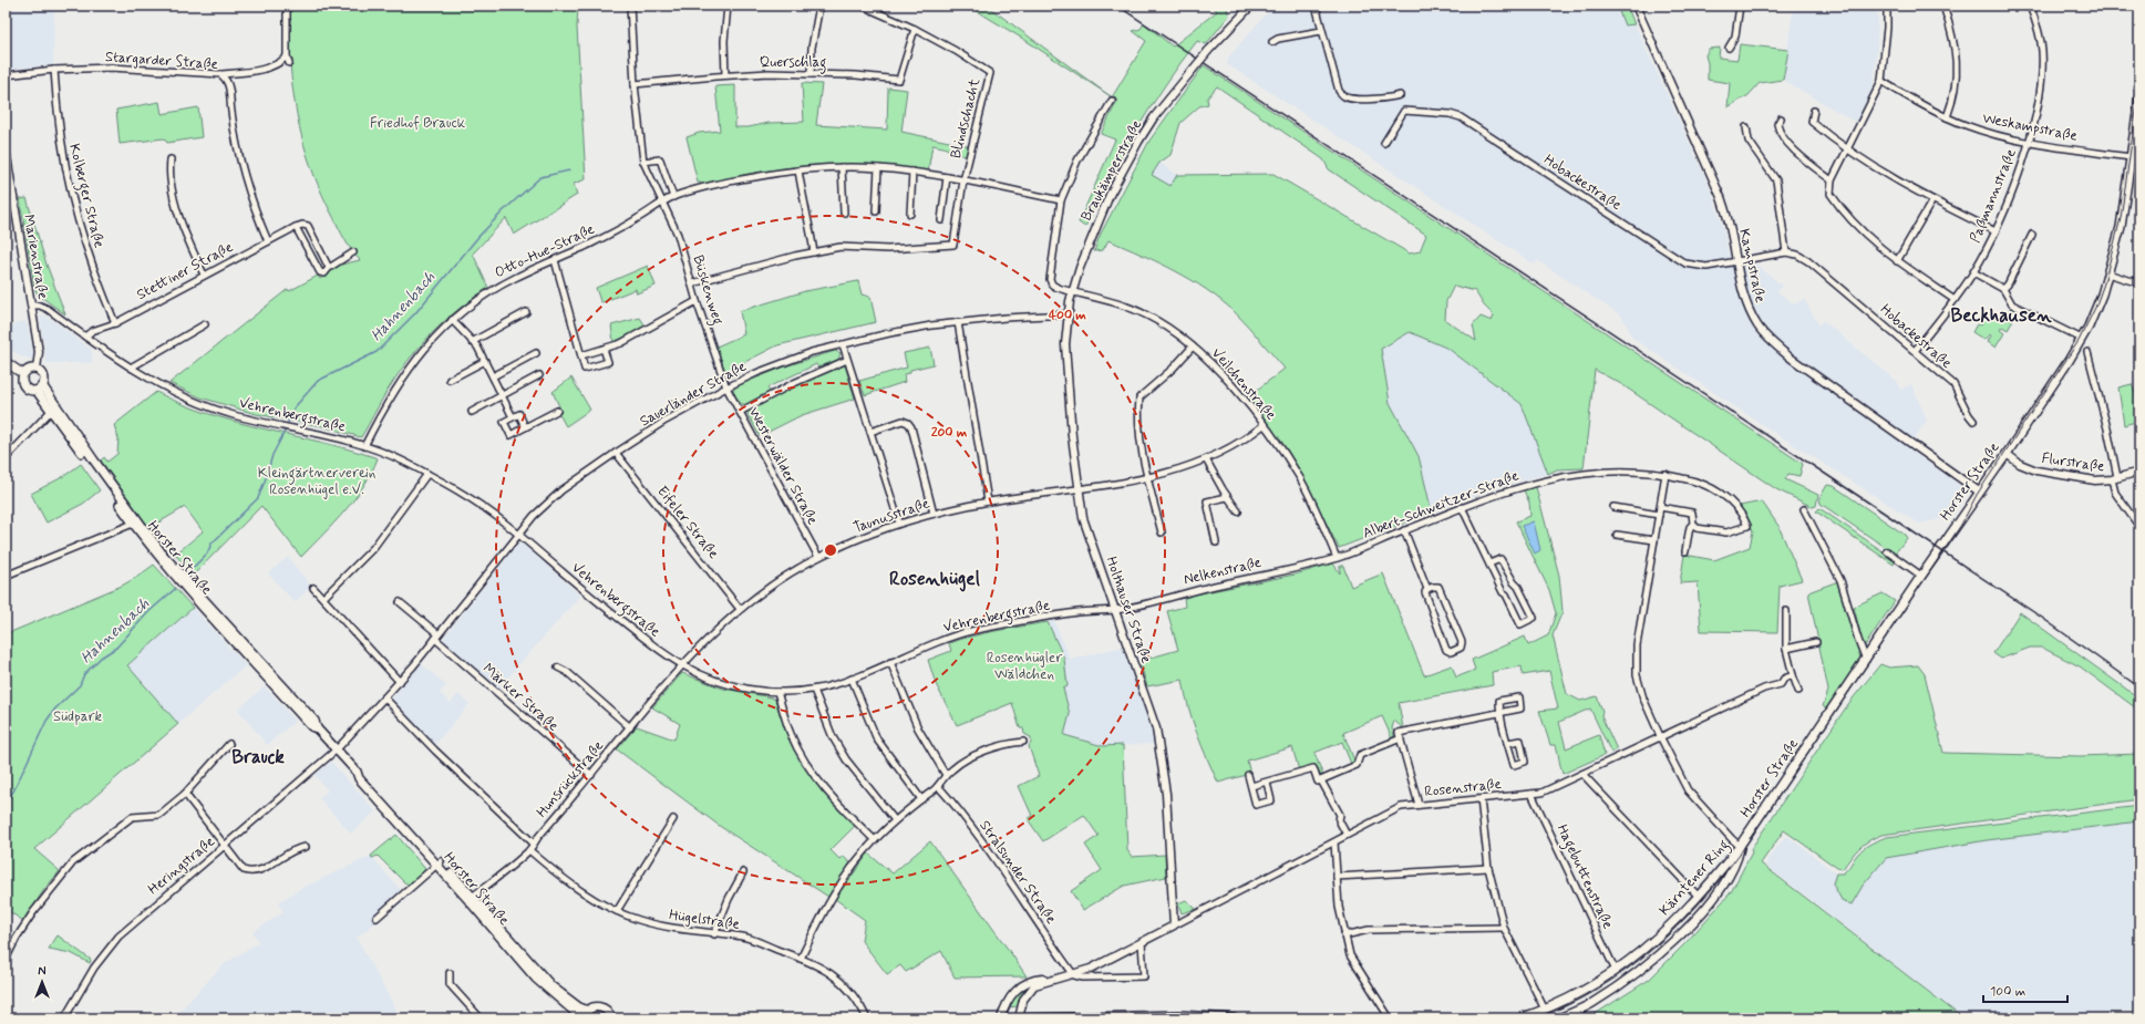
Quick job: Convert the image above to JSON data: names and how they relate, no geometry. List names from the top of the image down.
{
  "streets": {
    "main road": ["Horster Straße", "Kärntener Ring"],
    "street": [
      "Stargarder Straße",
      "Querschlag",
      "Blindschacht",
      "Weskampstraße",
      "Braukämperstraße",
      "Hobackestraße",
      "Kolberger Straße",
      "Paßmannstraße",
      "Otto-Hue-Straße",
      "Marienstraße",
      "Kampstraße",
      "Stettiner Straße",
      "Büskenweg",
      "Veilchenstraße",
      "Sauerländer Straße",
      "Vehrenbergstraße",
      "Flurstraße",
      "Westerwälder Straße",
      "Albert-Schweitzer-Straße",
      "Taunusstraße",
      "Eifeler Straße",
      "Nelkenstraße",
      "Holthauser Straße",
      "Märker Straße",
      "Hunsrückstraße",
      "Rosenstraße",
      "Heringstraße",
      "Stralsunder Straße",
      "Hagebuttenstraße",
      "Hügelstraße"
    ]
  },
  "crossings": [
    ["Stargarder Straße", "Kolberger Straße"],
    ["Stargarder Straße", "Stettiner Straße"],
    ["Querschlag", "Blindschacht"],
    ["Querschlag", "Büskenweg"],
    ["Blindschacht", "Otto-Hue-Straße"],
    ["Weskampstraße", "Paßmannstraße"],
    ["Weskampstraße", "Horster Straße"],
    ["Braukämperstraße", "Veilchenstraße"],
    ["Braukämperstraße", "Holthauser Straße"],
    ["Hobackestraße", "Paßmannstraße"],
    ["Hobackestraße", "Kampstraße"],
    ["Kolberger Straße", "Stettiner Straße"],
    ["Otto-Hue-Straße", "Büskenweg"],
    ["Otto-Hue-Straße", "Veilchenstraße"],
    ["Otto-Hue-Straße", "Vehrenbergstraße"],
    ["Marienstraße", "Vehrenbergstraße"],
    ["Marienstraße", "Horster Straße"],
    ["Kampstraße", "Horster Straße"],
    ["Stettiner Straße", "Vehrenbergstraße"],
    ["Büskenweg", "Sauerländer Straße"],
    ["Büskenweg", "Westerwälder Straße"],
    ["Veilchenstraße", "Albert-Schweitzer-Straße"],
    ["Veilchenstraße", "Taunusstraße"],
    ["Veilchenstraße", "Nelkenstraße"],
    ["Sauerländer Straße", "Vehrenbergstraße"],
    ["Sauerländer Straße", "Westerwälder Straße"],
    ["Sauerländer Straße", "Eifeler Straße"],
    ["Sauerländer Straße", "Holthauser Straße"],
    ["Sauerländer Straße", "Märker Straße"],
    ["Sauerländer Straße", "Heringstraße"],
    ["Vehrenbergstraße", "Taunusstraße"],
    ["Vehrenbergstraße", "Nelkenstraße"],
    ["Vehrenbergstraße", "Holthauser Straße"],
    ["Vehrenbergstraße", "Hunsrückstraße"],
    ["Flurstraße", "Horster Straße"],
    ["Westerwälder Straße", "Taunusstraße"],
    ["Horster Straße", "Hunsrückstraße"],
    ["Horster Straße", "Heringstraße"],
    ["Horster Straße", "Kärntener Ring"],
    ["Albert-Schweitzer-Straße", "Nelkenstraße"],
    ["Taunusstraße", "Eifeler Straße"],
    ["Taunusstraße", "Holthauser Straße"],
    ["Taunusstraße", "Hunsrückstraße"],
    ["Nelkenstraße", "Holthauser Straße"],
    ["Holthauser Straße", "Rosenstraße"],
    ["Märker Straße", "Hunsrückstraße"],
    ["Märker Straße", "Heringstraße"],
    ["Hunsrückstraße", "Hügelstraße"],
    ["Rosenstraße", "Stralsunder Straße"],
    ["Rosenstraße", "Hagebuttenstraße"],
    ["Hagebuttenstraße", "Kärntener Ring"]
  ],
  "districts": ["Beckhausen", "Rosenhügel", "Brauck"],
  "water": ["Hahnenbach"],
  "parks": [
    "Friedhof Brauck",
    "Kleingärtnerverein Rosenhügel e.V.",
    "Rosenhügler Wäldchen",
    "Südpark"
  ],
  "scale_bar": "100 m",
  "north": "top",
  "rings": ["400 m", "200 m"]
}
